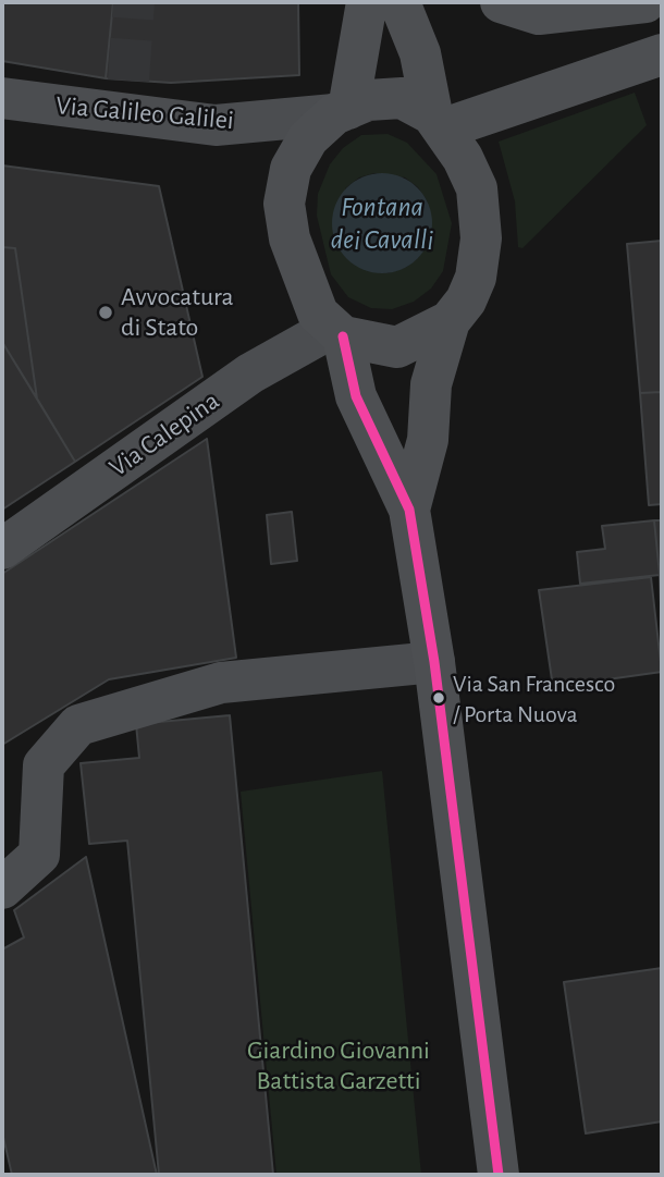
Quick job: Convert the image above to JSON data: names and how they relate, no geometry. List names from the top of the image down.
{
  "streets": {
    "street": ["Via Galileo Galilei", "Via Calepina"]
  },
  "crossings": [
    ["Via Galileo Galilei", "Via Calepina"]
  ],
  "water": ["Fontana dei Cavalli"],
  "parks": ["Giardino Giovanni Battista Garzetti"],
  "places": ["Avvocatura di Stato", "Via San Francesco / Porta Nuova"]
}
